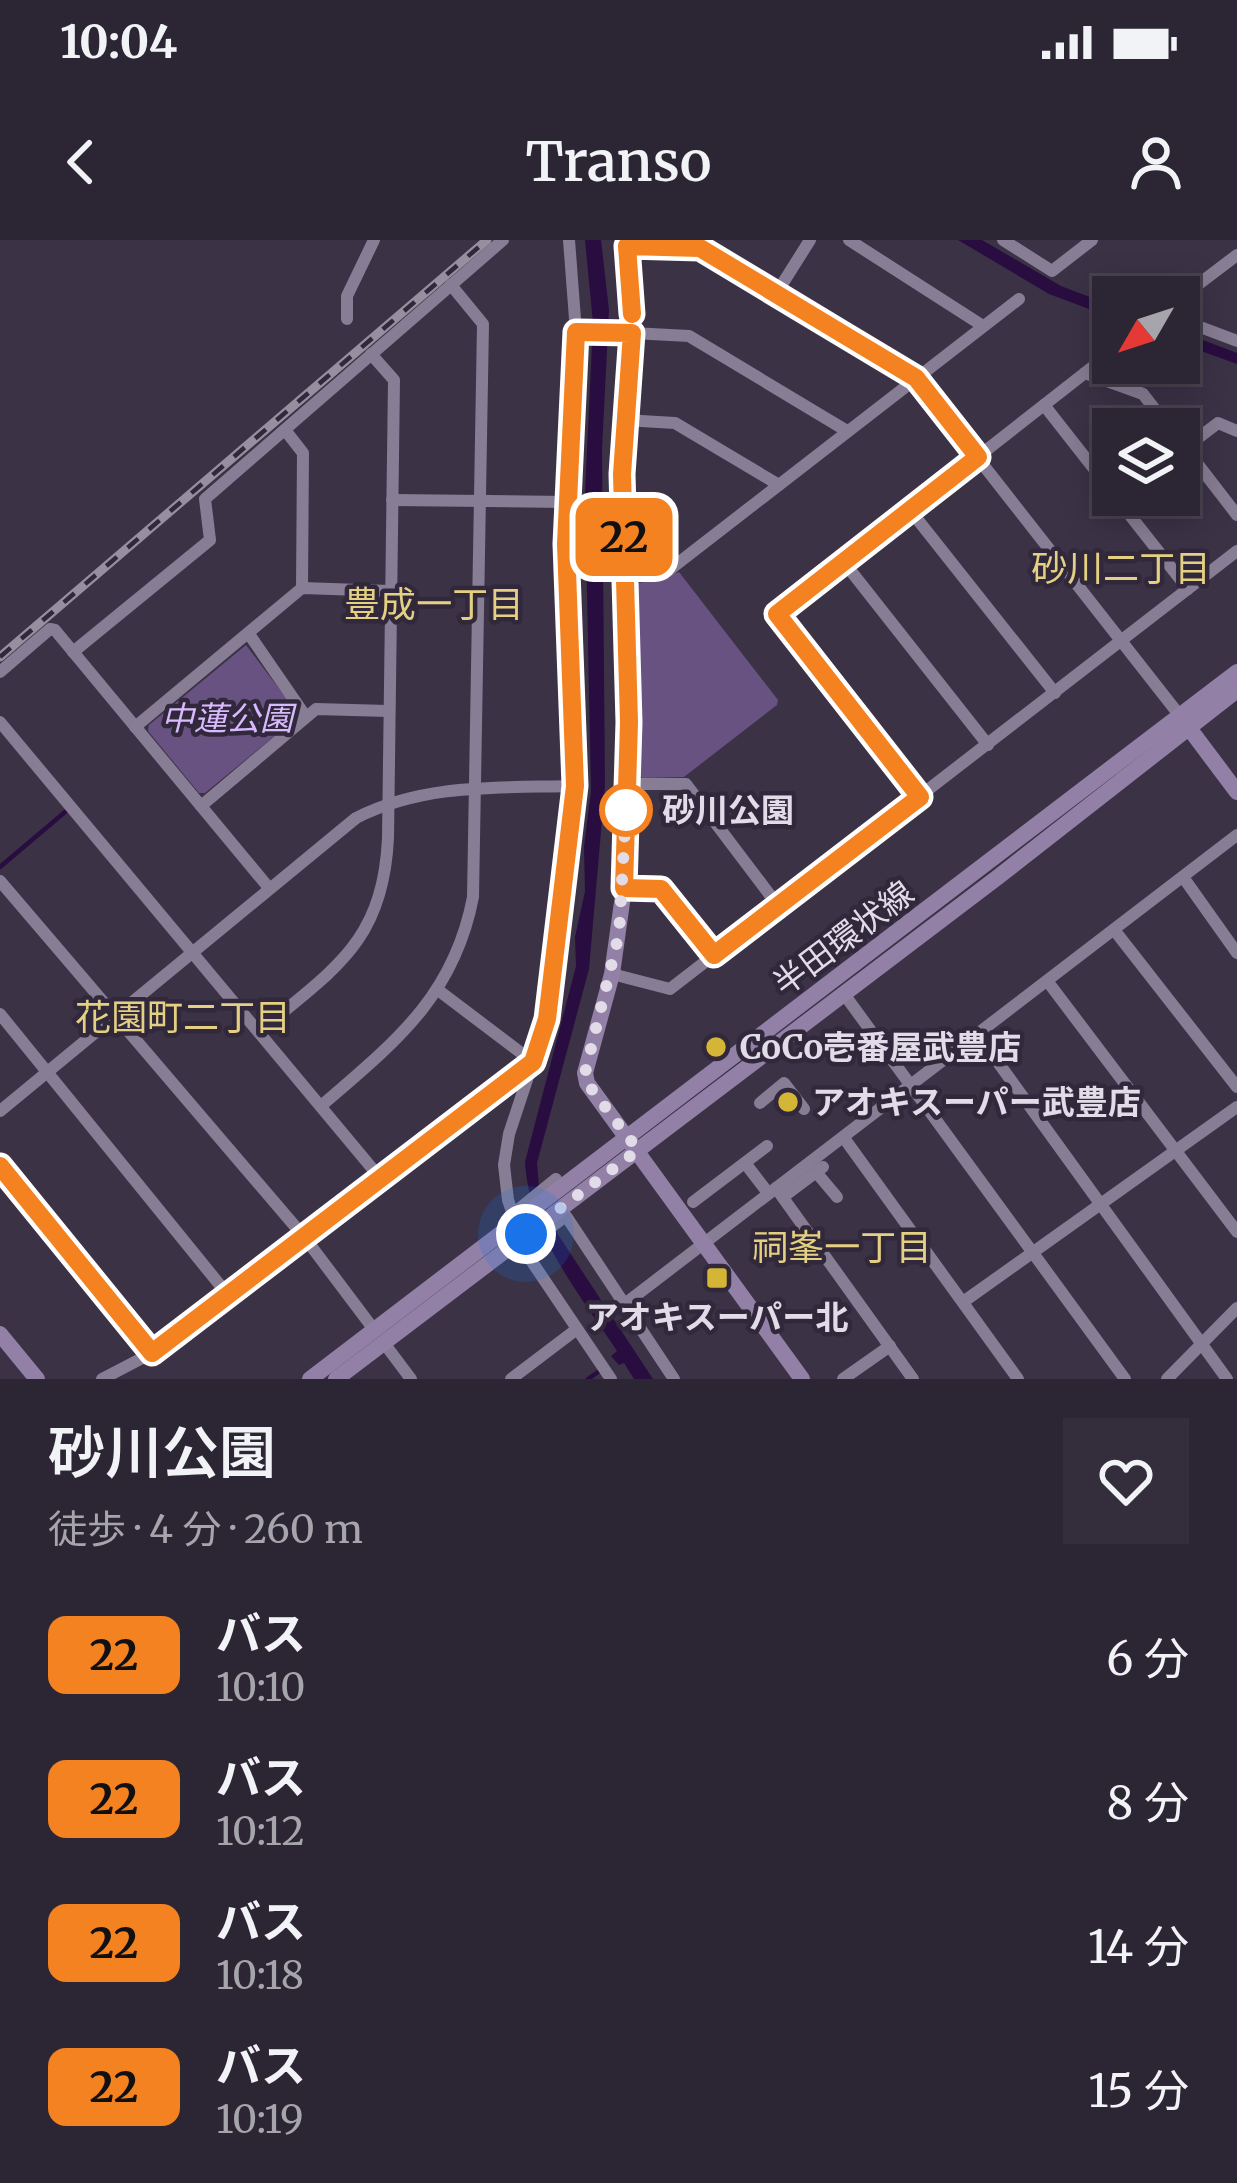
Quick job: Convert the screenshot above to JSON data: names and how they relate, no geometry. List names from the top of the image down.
{
  "streets": {
    "main road": ["半田環状線"]
  },
  "districts": [
    "砂川二丁目",
    "豊成一丁目",
    "花園町二丁目",
    "祠峯一丁目"
  ],
  "parks": ["中蓮公園"],
  "places": {
    "other": ["砂川公園", "CoCo壱番屋武豊店", "アオキスーパー武豊店"],
    "transit": ["アオキスーパー北"]
  },
  "lines": ["bus line 22"],
  "north": "bottom left",
  "page": {
    "status": "10:04",
    "header": "Transo",
    "on_map": "22",
    "heading": ["砂川公園", "徒歩 · 4 分 · 260 m"],
    "list": [
      {
        "mark": "22",
        "name": "バス",
        "note": "10:10",
        "value": "6 分"
      },
      {
        "mark": "22",
        "name": "バス",
        "note": "10:12",
        "value": "8 分"
      },
      {
        "mark": "22",
        "name": "バス",
        "note": "10:18",
        "value": "14 分"
      },
      {
        "mark": "22",
        "name": "バス",
        "note": "10:19",
        "value": "15 分"
      }
    ]
  }
}
